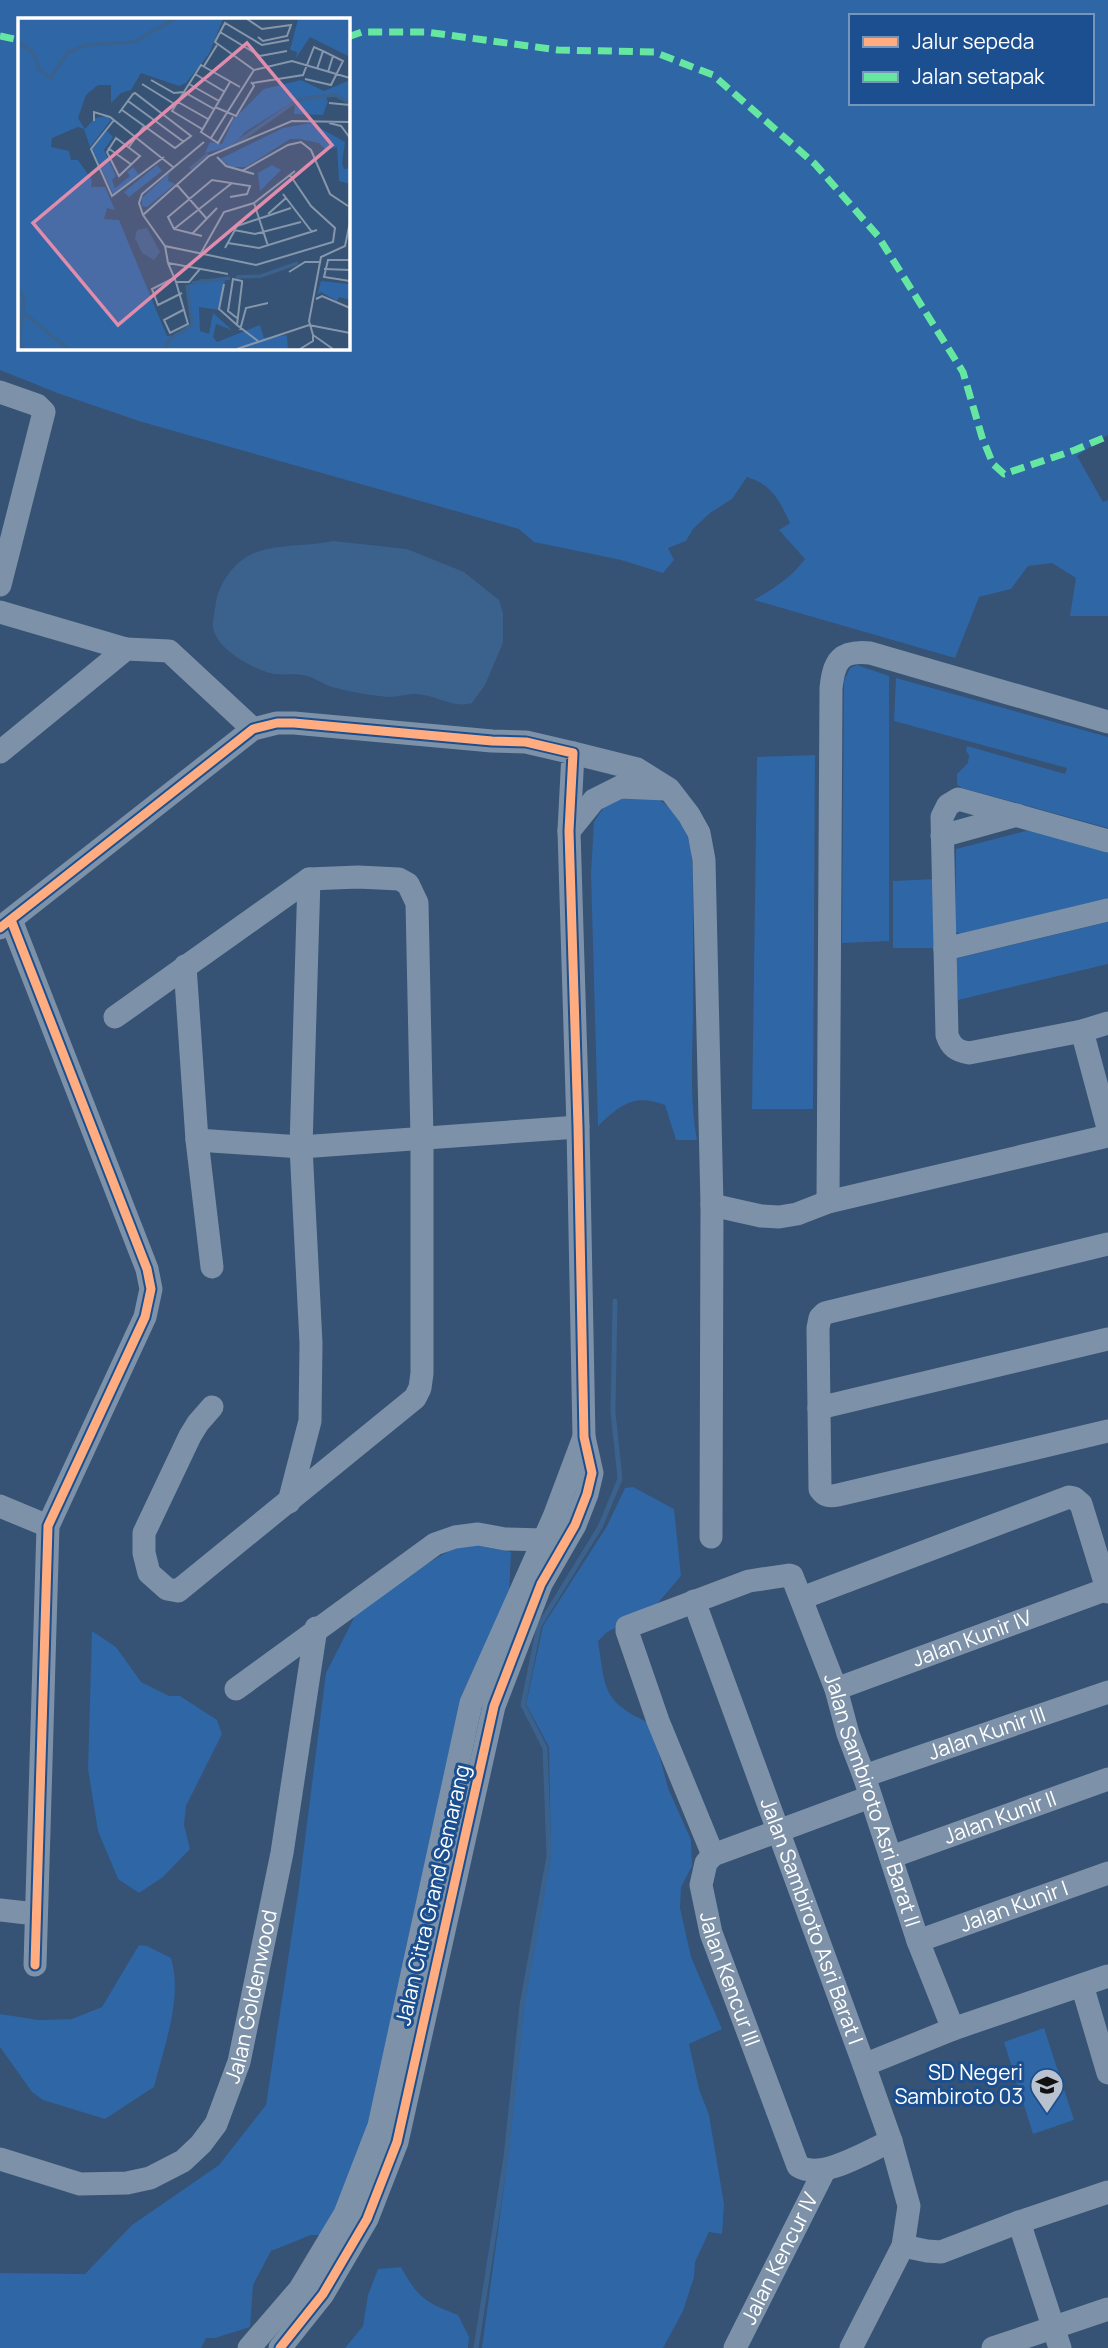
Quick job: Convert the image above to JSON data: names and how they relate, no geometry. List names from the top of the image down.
{
  "streets": {
    "street": [
      "Jalan Kunir IV",
      "Jalan Kunir III",
      "Jalan Sambiroto Asri Barat II",
      "Jalan Kunir II",
      "Jalan Citra Grand Semarang",
      "Jalan Kunir I",
      "Jalan Sambiroto Asri Barat I",
      "Jalan Kencur III",
      "Jalan Goldenwood",
      "Jalan Kencur IV"
    ]
  },
  "crossings": [
    ["Jalan Kunir IV", "Jalan Sambiroto Asri Barat II"],
    ["Jalan Kunir III", "Jalan Sambiroto Asri Barat II"],
    ["Jalan Sambiroto Asri Barat II", "Jalan Kunir II"],
    ["Jalan Sambiroto Asri Barat II", "Jalan Kunir I"],
    ["Jalan Sambiroto Asri Barat II", "Jalan Sambiroto Asri Barat I"],
    ["Jalan Kencur III", "Jalan Kencur IV"]
  ],
  "places": {
    "school or university": ["SD Negeri Sambiroto 03"]
  },
  "legend": ["Jalur sepeda", "Jalan setapak"]
}
